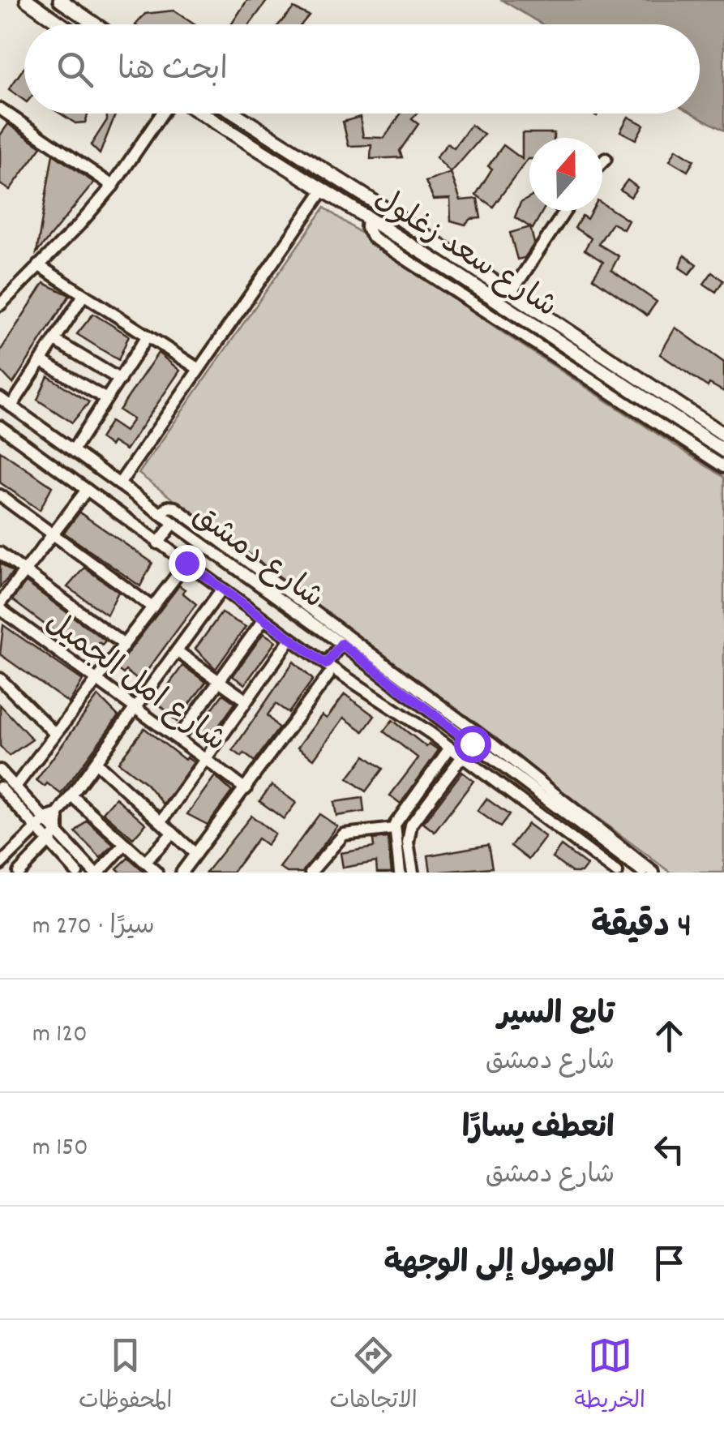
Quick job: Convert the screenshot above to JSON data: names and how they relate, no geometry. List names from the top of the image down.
{
  "streets": {
    "main road": ["شارع سعد زغلول"],
    "street": ["شارع دمشق", "شارع امل الجميل"]
  },
  "north": "top",
  "page": {
    "search": "ابحث هنا",
    "heading": ["4 دقيقة", "سيرًا · 270 m"],
    "list": [
      ["تابع السير", "شارع دمشق", "120 m"],
      ["انعطف يسارًا", "شارع دمشق", "150 m"],
      "الوصول إلى الوجهة"
    ],
    "nav": ["الخريطة", "الاتجاهات", "المحفوظات"]
  }
}
